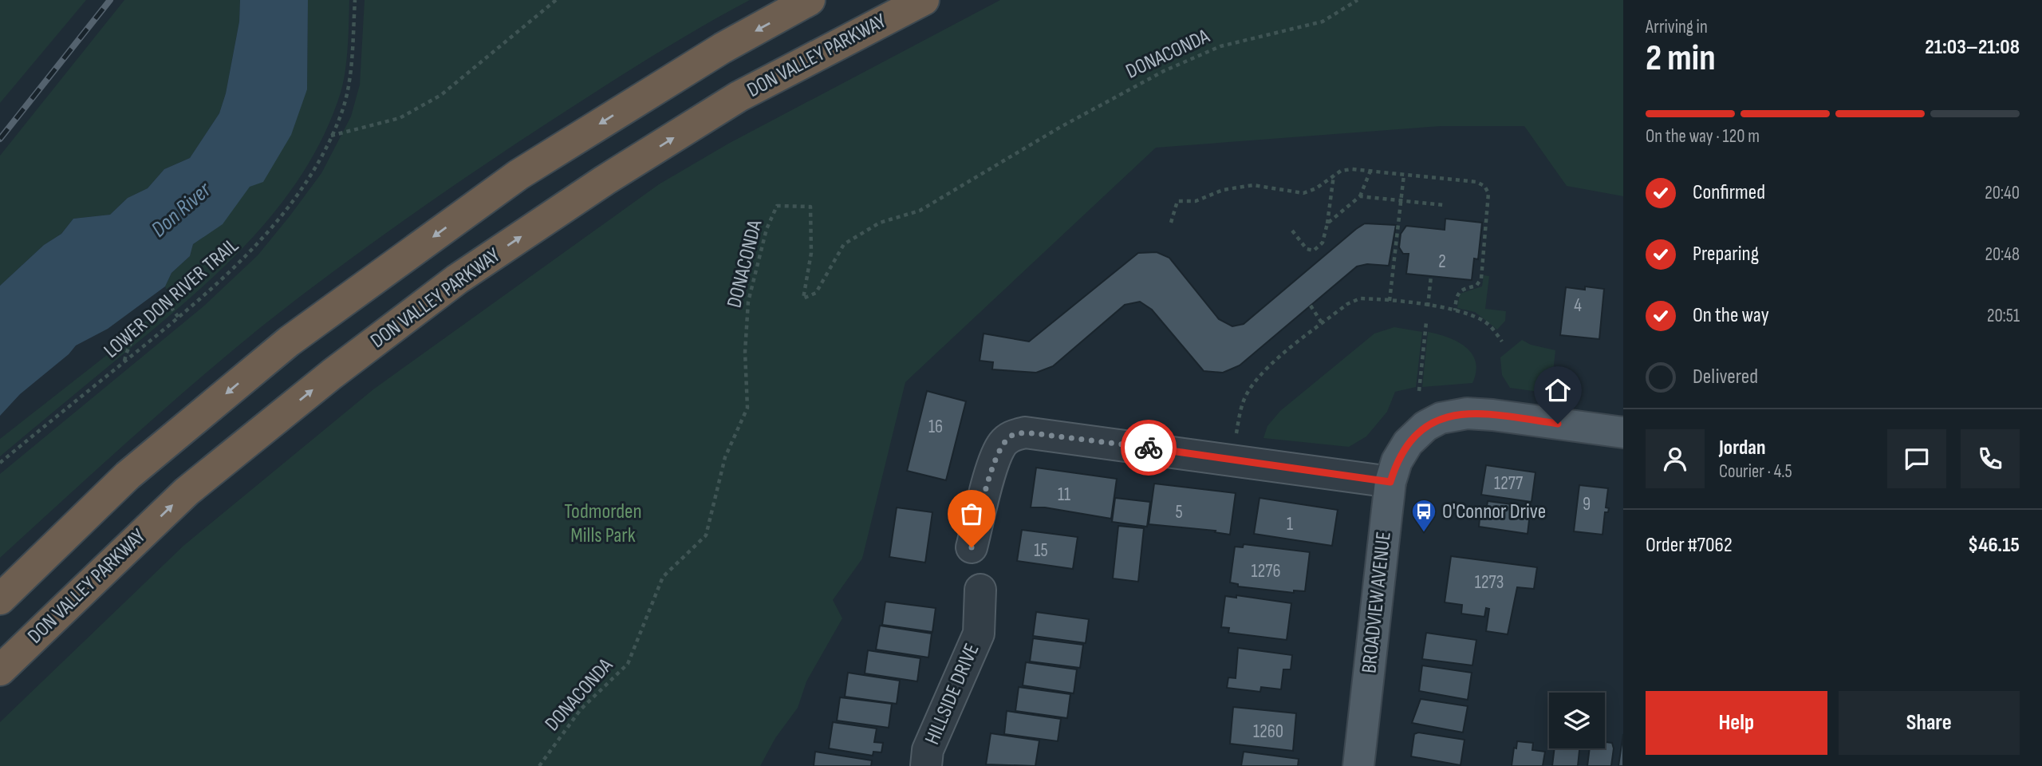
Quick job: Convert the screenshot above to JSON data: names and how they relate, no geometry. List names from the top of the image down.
{
  "streets": {
    "highway": ["DON VALLEY PARKWAY"],
    "main road": ["BROADVIEW AVENUE"],
    "street": ["HILLSIDE DRIVE"],
    "path": ["DONACONDA", "LOWER DON RIVER TRAIL"]
  },
  "water": ["Don River"],
  "parks": ["Todmorden Mills Park"],
  "places": {
    "bus stop": ["O'Connor Drive"]
  },
  "house_numbers": [
    "2",
    "4",
    "16",
    "1277",
    "11",
    "9",
    "5",
    "1",
    "15",
    "1276",
    "1273",
    "1260"
  ],
  "page": {
    "heading": ["2 min", "Arriving in", "21:03–21:08"],
    "panel": [
      "Jordan",
      "Courier · 4.5",
      "Order #7062",
      "$46.15"
    ],
    "bar": "On the way · 120 m",
    "list": [
      ["Confirmed", "20:40"],
      ["Preparing", "20:48"],
      ["On the way", "20:51"],
      "Delivered"
    ],
    "buttons": ["Help", "Share"]
  }
}
